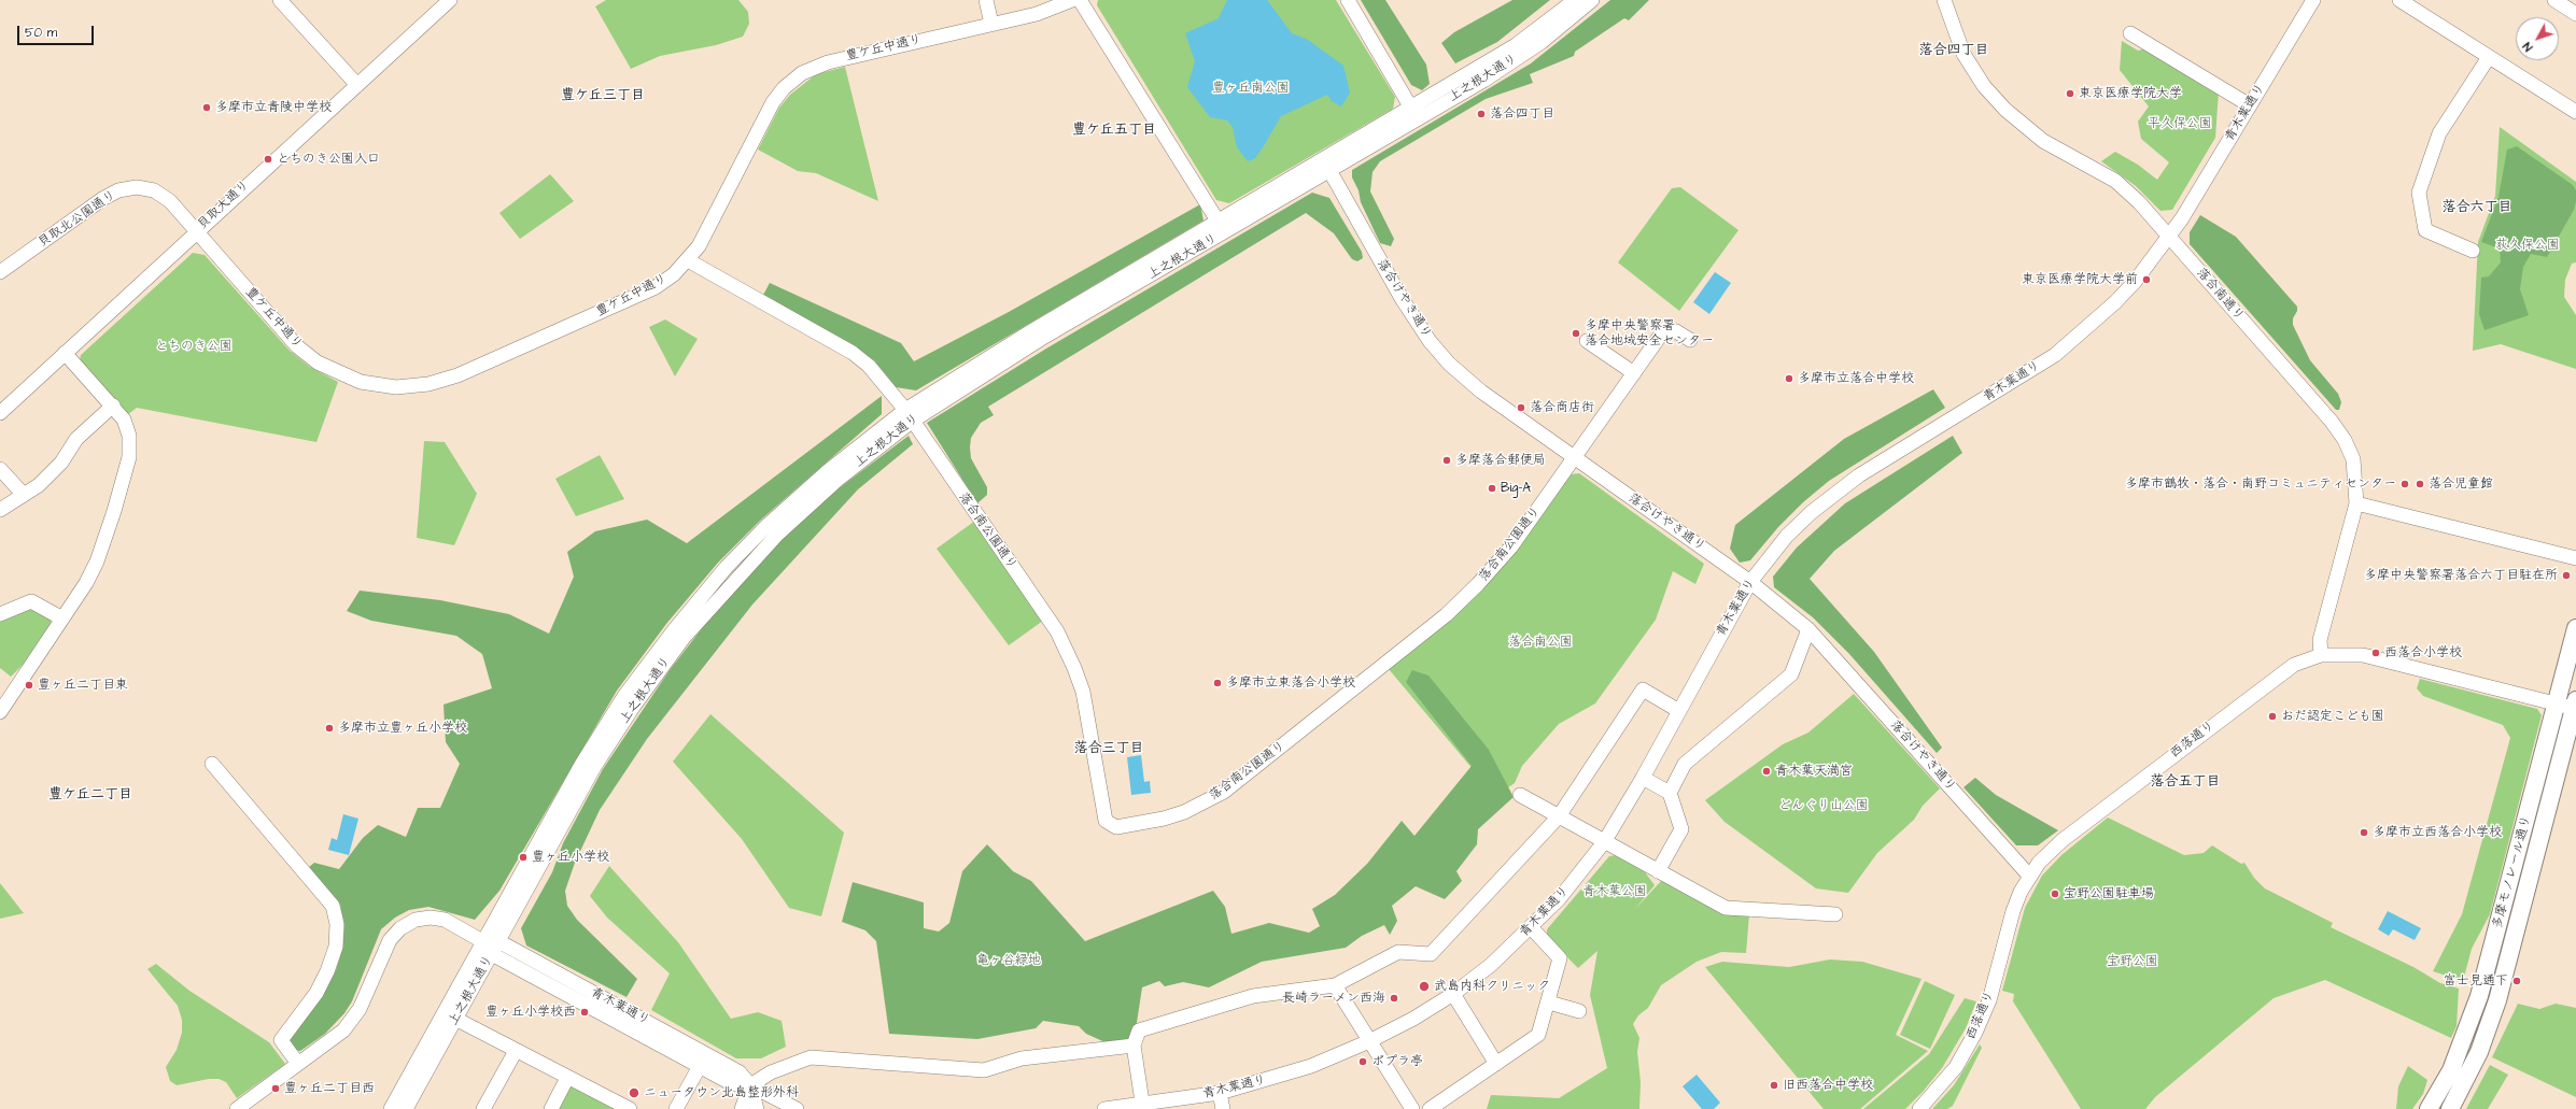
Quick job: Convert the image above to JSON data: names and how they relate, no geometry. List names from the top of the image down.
{
  "streets": {
    "main road": ["多摩モノレール通り"],
    "street": [
      "豊ケ丘中通り",
      "上之根大通り",
      "青木葉通り",
      "貝取大通り",
      "貝取北公園通り",
      "落合南通り",
      "落合けやき通り",
      "落合南公園通り",
      "西落通り"
    ]
  },
  "crossings": [
    ["豊ケ丘中通り", "貝取大通り"],
    ["豊ケ丘中通り", "貝取北公園通り"],
    ["豊ケ丘中通り", "落合南公園通り"],
    ["上之根大通り", "青木葉通り"],
    ["上之根大通り", "落合けやき通り"],
    ["上之根大通り", "落合南公園通り"],
    ["青木葉通り", "落合南通り"],
    ["青木葉通り", "落合けやき通り"],
    ["貝取大通り", "貝取北公園通り"],
    ["落合南通り", "西落通り"],
    ["落合けやき通り", "落合南公園通り"],
    ["落合けやき通り", "西落通り"],
    ["西落通り", "多摩モノレール通り"]
  ],
  "districts": [
    "落合四丁目",
    "豊ケ丘三丁目",
    "豊ケ丘五丁目",
    "落合六丁目",
    "落合三丁目",
    "落合五丁目",
    "豊ケ丘二丁目"
  ],
  "parks": [
    "豊ヶ丘南公園",
    "平久保公園",
    "荻久保公園",
    "とちのき公園",
    "落合南公園",
    "どんぐり山公園",
    "青木葉公園",
    "亀ヶ谷緑地",
    "宝野公園"
  ],
  "places": [
    "東京医療学院大学",
    "多摩市立青陵中学校",
    "落合四丁目",
    "とちのき公園入口",
    "東京医療学院大学前",
    "多摩中央警察署 落合地域安全センター",
    "多摩市立落合中学校",
    "落合商店街",
    "多摩落合郵便局",
    "多摩市鶴牧・落合・南野コミュニティセンター",
    "落合児童館",
    "Big-A",
    "多摩中央警察署落合六丁目駐在所",
    "西落合小学校",
    "多摩市立東落合小学校",
    "豊ヶ丘二丁目東",
    "おだ認定こども園",
    "多摩市立豊ヶ丘小学校",
    "青木葉天満宮",
    "多摩市立西落合小学校",
    "豊ヶ丘小学校",
    "宝野公園駐車場",
    "富士見通下",
    "武島内科クリニック",
    "長崎ラーメン西海",
    "豊ヶ丘小学校西",
    "ポプラ亭",
    "旧西落合中学校",
    "豊ヶ丘二丁目西",
    "ニュータウン北島整形外科"
  ],
  "scale_bar": "50 m",
  "north": "bottom left"
}
